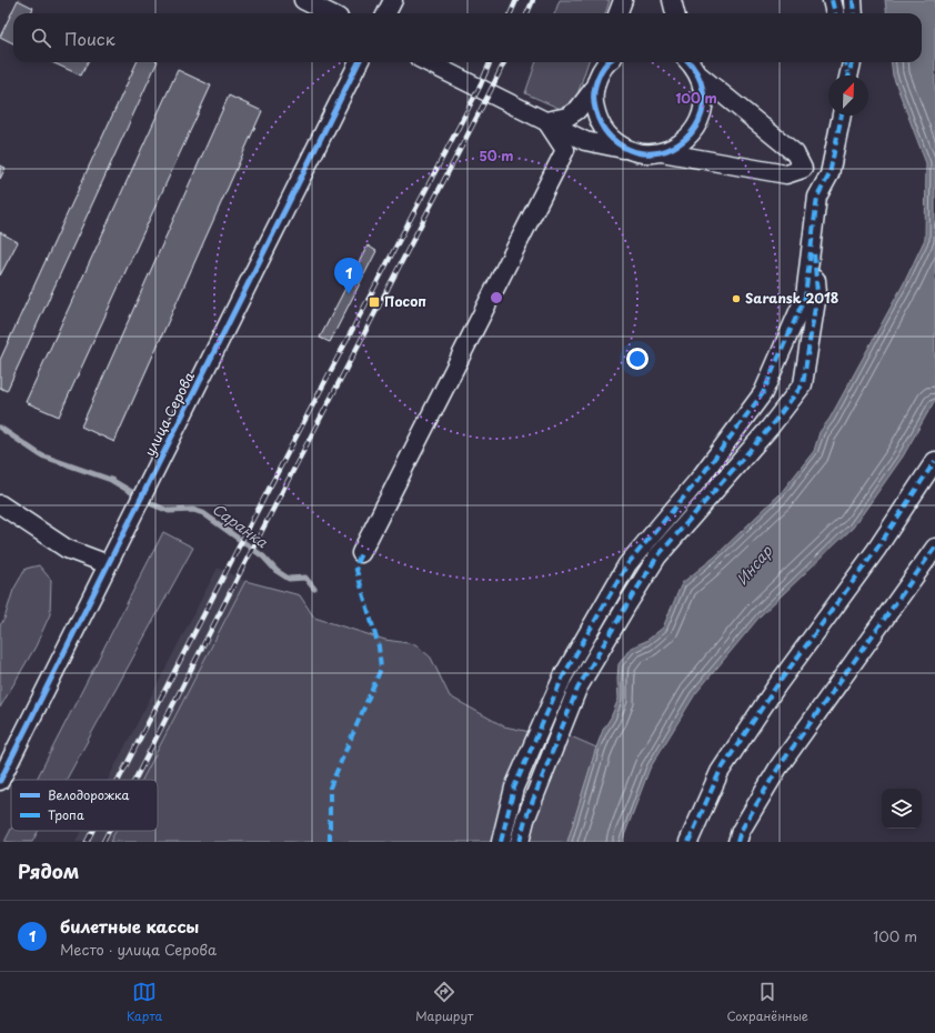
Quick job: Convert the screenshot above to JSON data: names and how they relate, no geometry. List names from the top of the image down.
{
  "streets": {
    "street": ["улица Серова"]
  },
  "water": ["Саранка", "Инсар"],
  "places": {
    "other": ["Saransk 2018"],
    "transit": ["Посоп"]
  },
  "legend": ["Велодорожка", "Тропа"],
  "north": "top right",
  "page": {
    "search": "Поиск",
    "pins": "1",
    "heading": "Рядом",
    "list": [
      {
        "mark": "1",
        "name": "билетные кассы",
        "note": "Место · улица Серова",
        "value": "100 m"
      }
    ],
    "nav": ["Карта", "Маршрут", "Сохранённые"]
  },
  "rings": ["100 m", "50 m"]
}
